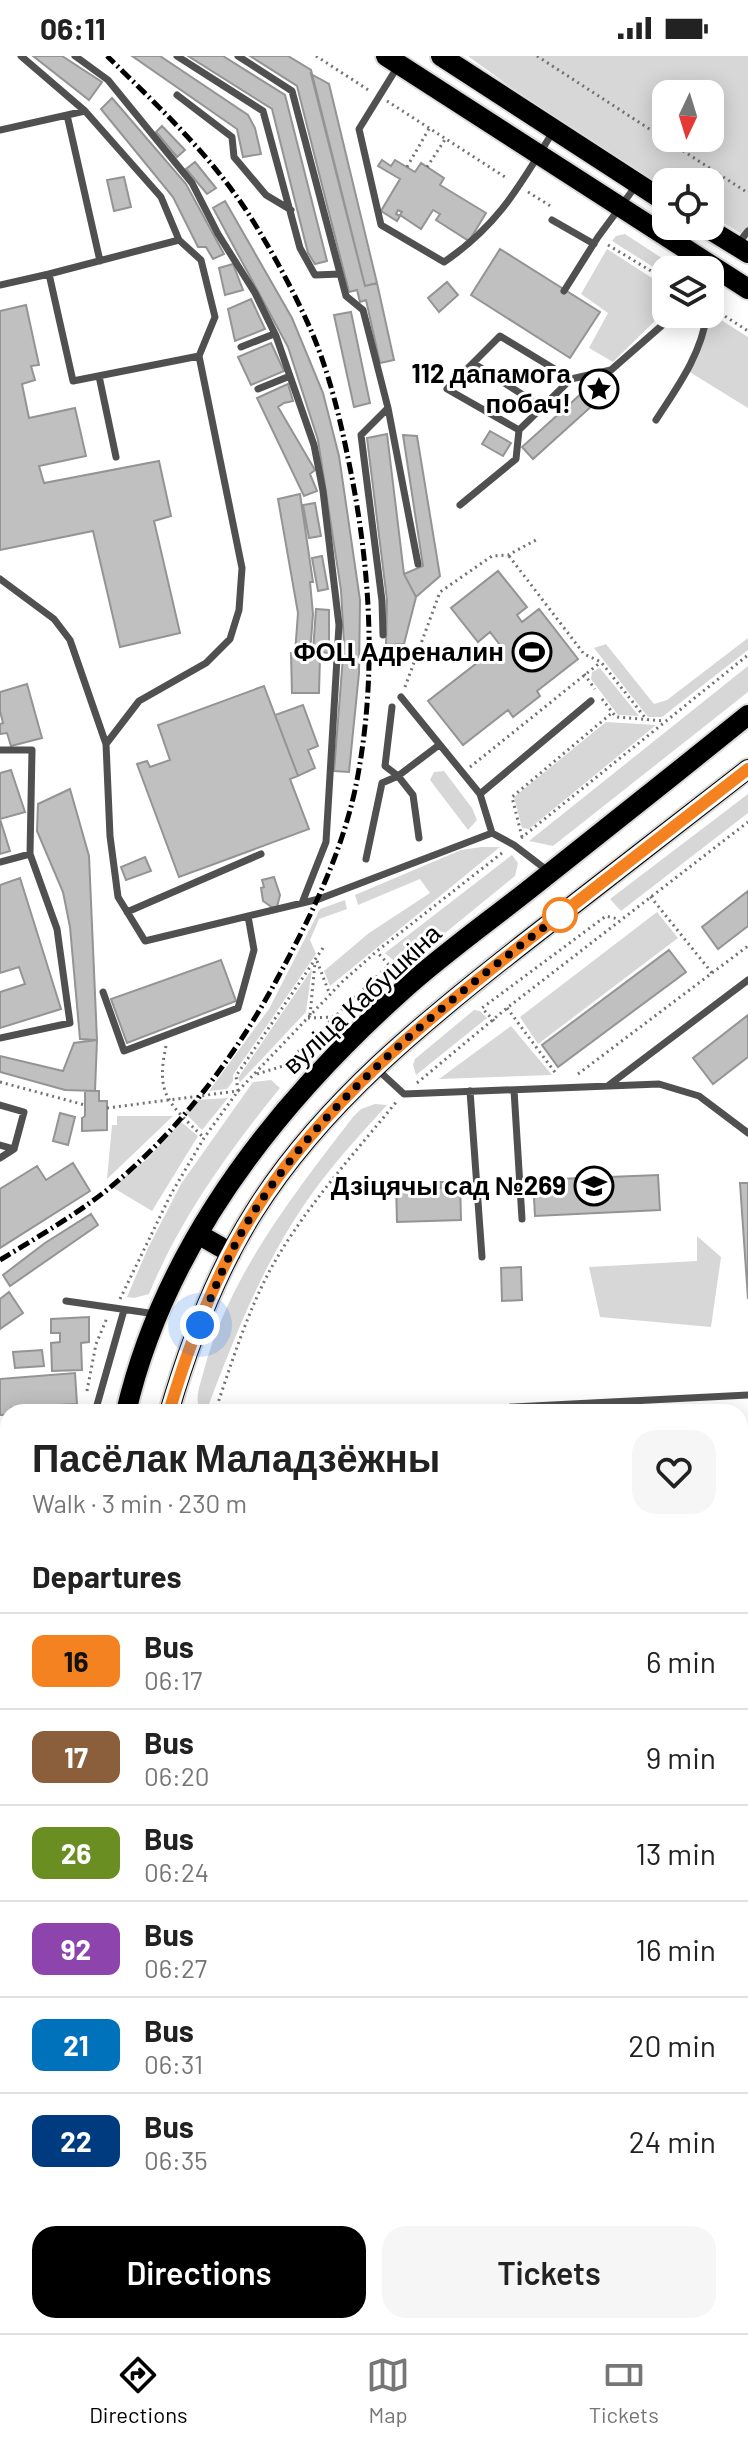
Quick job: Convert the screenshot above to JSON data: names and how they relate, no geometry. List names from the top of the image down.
{
  "streets": {
    "main road": ["вуліца Кабушкіна"]
  },
  "places": {
    "place": ["112 дапамога побач!"],
    "sports": ["ФОЦ Адреналин"],
    "school or university": ["Дзіцячы сад №269"]
  },
  "lines": ["bus line 16"],
  "north": "bottom",
  "page": {
    "status": "06:11",
    "heading": [
      ["Пасёлак Маладзёжны", "Walk · 3 min · 230 m"],
      "Departures"
    ],
    "list": [
      {
        "mark": "16",
        "name": "Bus",
        "note": "06:17",
        "value": "6 min"
      },
      {
        "mark": "17",
        "name": "Bus",
        "note": "06:20",
        "value": "9 min"
      },
      {
        "mark": "26",
        "name": "Bus",
        "note": "06:24",
        "value": "13 min"
      },
      {
        "mark": "92",
        "name": "Bus",
        "note": "06:27",
        "value": "16 min"
      },
      {
        "mark": "21",
        "name": "Bus",
        "note": "06:31",
        "value": "20 min"
      },
      {
        "mark": "22",
        "name": "Bus",
        "note": "06:35",
        "value": "24 min"
      }
    ],
    "buttons": ["Directions", "Tickets"],
    "tabs": ["Directions", "Map", "Tickets"]
  }
}
